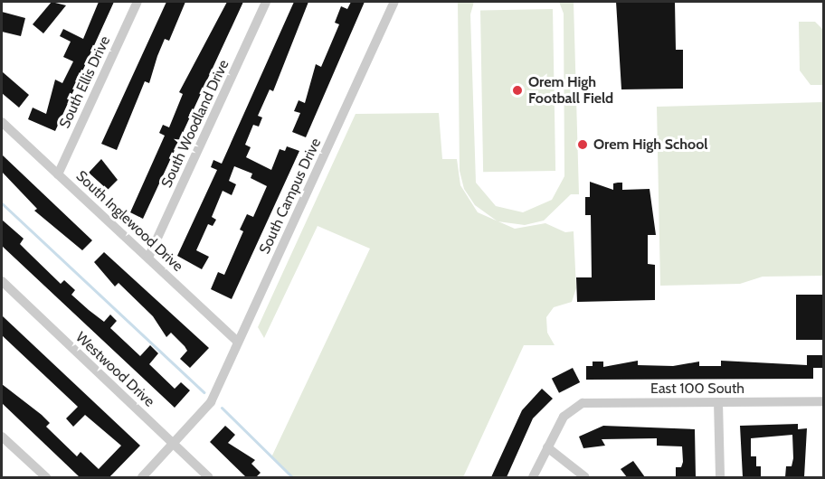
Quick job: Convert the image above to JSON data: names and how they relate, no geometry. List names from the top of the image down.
{
  "streets": {
    "street": [
      "South Ellis Drive",
      "South Woodland Drive",
      "South Campus Drive",
      "South Inglewood Drive",
      "Westwood Drive",
      "East 100 South"
    ]
  },
  "crossings": [
    ["South Ellis Drive", "South Inglewood Drive"],
    ["South Woodland Drive", "South Inglewood Drive"],
    ["South Campus Drive", "South Inglewood Drive"],
    ["South Campus Drive", "Westwood Drive"]
  ],
  "places": ["Orem High Football Field", "Orem High School"]
}
